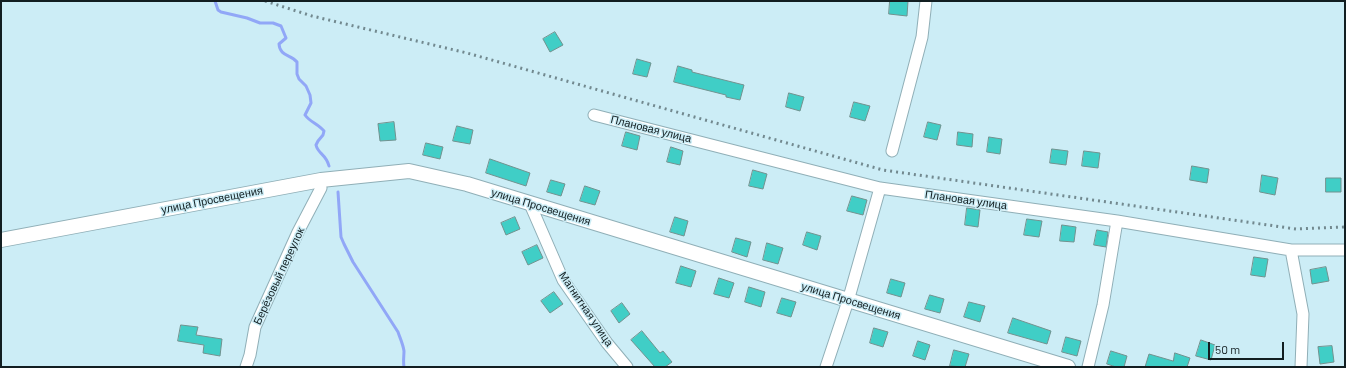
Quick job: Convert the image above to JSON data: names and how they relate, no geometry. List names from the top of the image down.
{
  "streets": {
    "street": [
      "Плановая улица",
      "улица Просвещения",
      "Берёзовый переулок",
      "Магнитная улица"
    ]
  },
  "crossings": [
    ["улица Просвещения", "Магнитная улица"]
  ],
  "scale_bar": "50 m"
}
